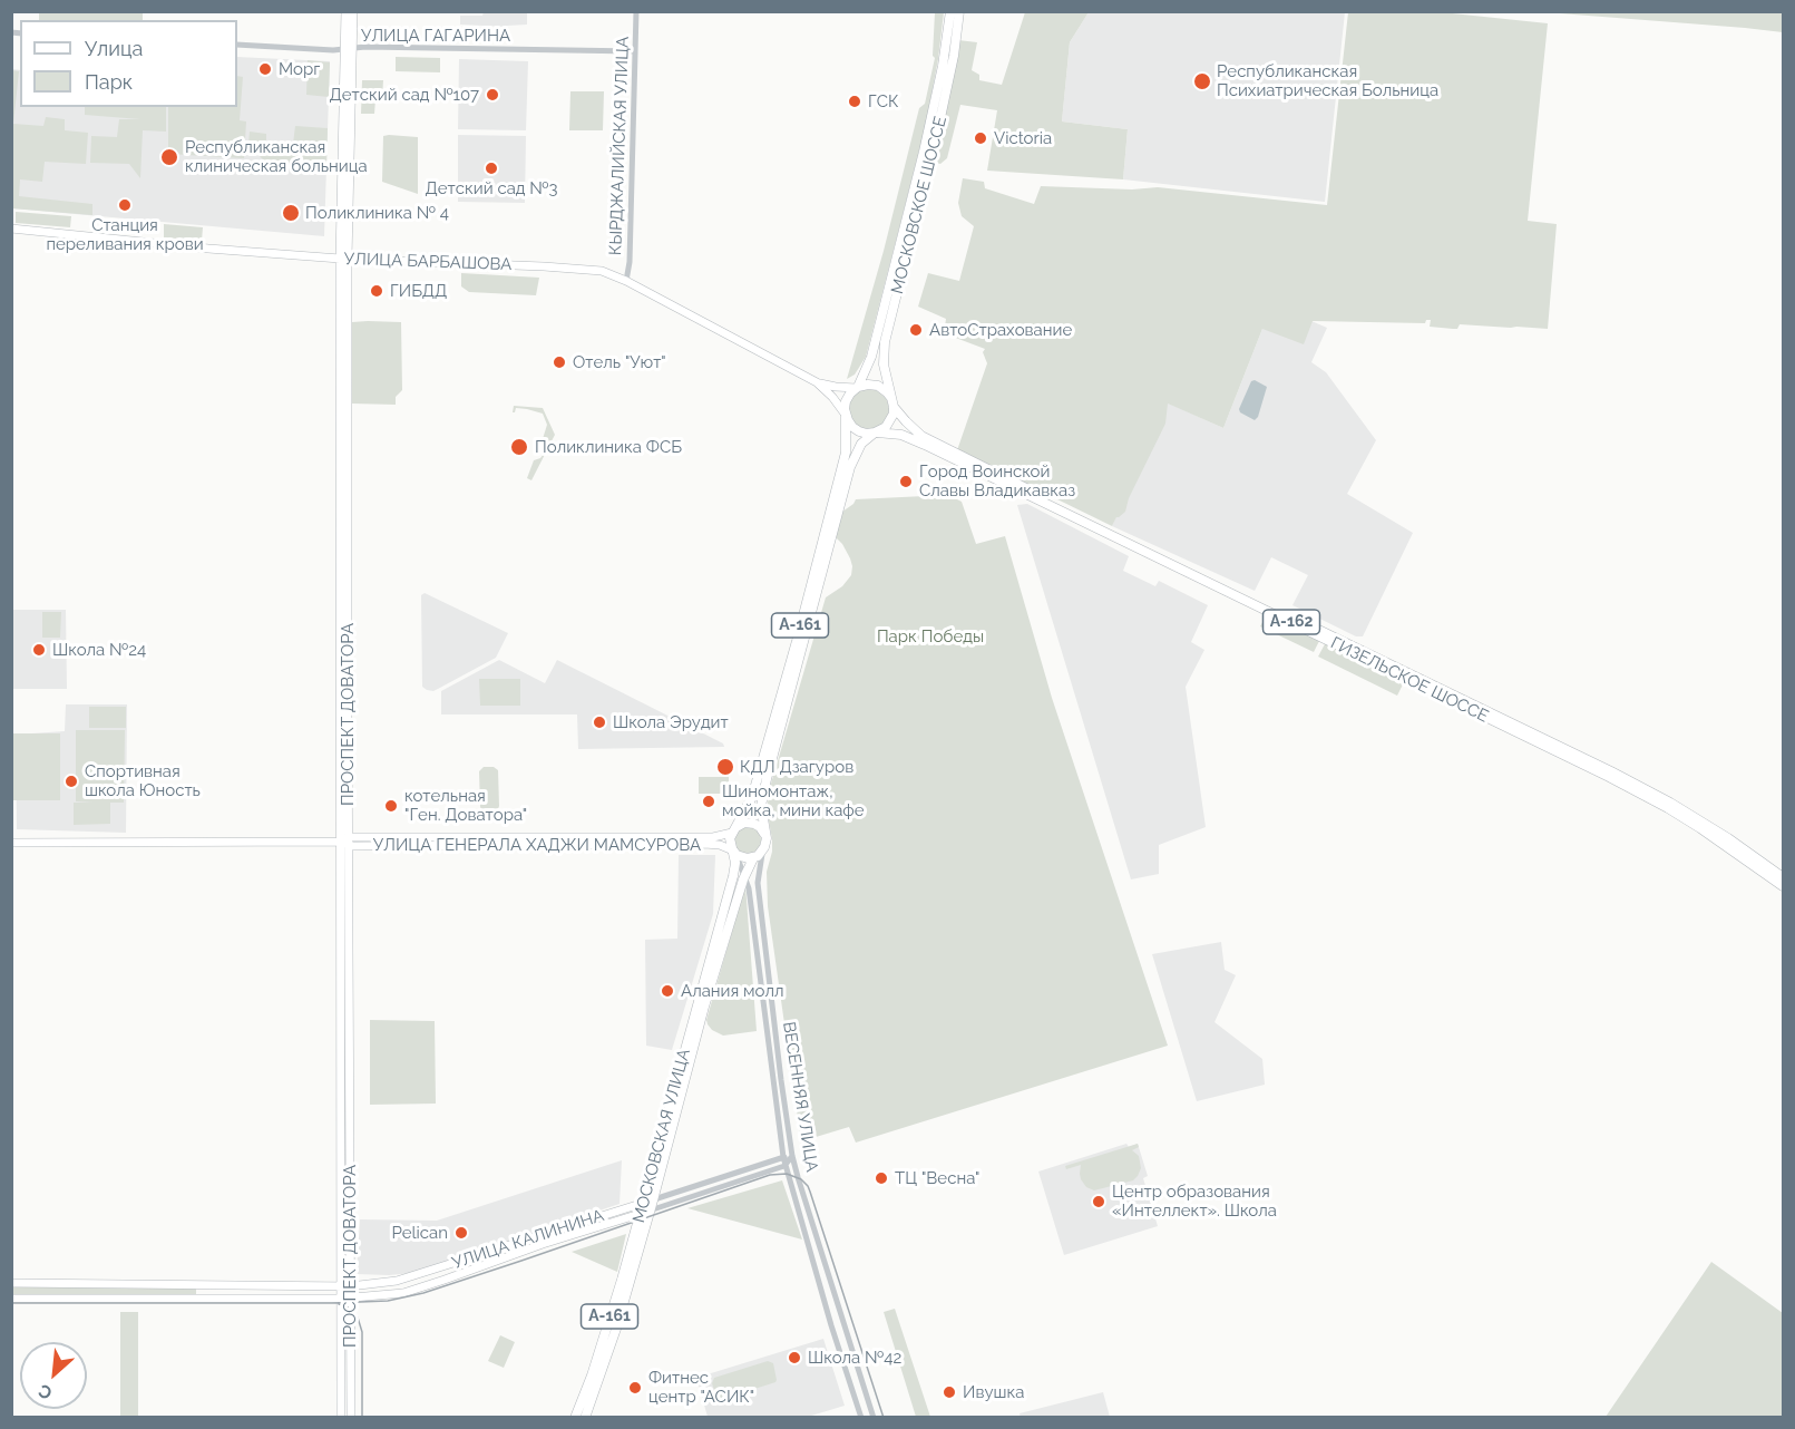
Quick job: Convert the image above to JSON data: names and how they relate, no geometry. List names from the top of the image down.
{
  "streets": {
    "highway": [
      "МОСКОВСКОЕ ШОССЕ",
      "А-162",
      "А-161",
      "ГИЗЕЛЬСКОЕ ШОССЕ",
      "МОСКОВСКАЯ УЛИЦА"
    ],
    "main road": [
      "УЛИЦА БАРБАШОВА",
      "ПРОСПЕКТ ДОВАТОРА",
      "УЛИЦА ГЕНЕРАЛА ХАДЖИ МАМСУРОВА",
      "УЛИЦА КАЛИНИНА"
    ],
    "street": ["УЛИЦА ГАГАРИНА", "КЫРДЖАЛИЙСКАЯ УЛИЦА", "ВЕСЕННЯЯ УЛИЦА"]
  },
  "crossings": [
    ["УЛИЦА ГАГАРИНА", "КЫРДЖАЛИЙСКАЯ УЛИЦА"],
    ["УЛИЦА ГАГАРИНА", "ПРОСПЕКТ ДОВАТОРА"],
    ["КЫРДЖАЛИЙСКАЯ УЛИЦА", "УЛИЦА БАРБАШОВА"],
    ["МОСКОВСКОЕ ШОССЕ", "УЛИЦА БАРБАШОВА"],
    ["МОСКОВСКОЕ ШОССЕ", "А-161"],
    ["МОСКОВСКОЕ ШОССЕ", "ГИЗЕЛЬСКОЕ ШОССЕ"],
    ["УЛИЦА БАРБАШОВА", "А-161"],
    ["УЛИЦА БАРБАШОВА", "ГИЗЕЛЬСКОЕ ШОССЕ"],
    ["УЛИЦА БАРБАШОВА", "ПРОСПЕКТ ДОВАТОРА"],
    ["А-161", "ГИЗЕЛЬСКОЕ ШОССЕ"],
    ["А-161", "УЛИЦА ГЕНЕРАЛА ХАДЖИ МАМСУРОВА"],
    ["А-161", "ВЕСЕННЯЯ УЛИЦА"],
    ["А-161", "МОСКОВСКАЯ УЛИЦА"],
    ["ПРОСПЕКТ ДОВАТОРА", "УЛИЦА ГЕНЕРАЛА ХАДЖИ МАМСУРОВА"],
    ["ПРОСПЕКТ ДОВАТОРА", "УЛИЦА КАЛИНИНА"],
    ["УЛИЦА ГЕНЕРАЛА ХАДЖИ МАМСУРОВА", "ВЕСЕННЯЯ УЛИЦА"],
    ["УЛИЦА ГЕНЕРАЛА ХАДЖИ МАМСУРОВА", "МОСКОВСКАЯ УЛИЦА"],
    ["ВЕСЕННЯЯ УЛИЦА", "МОСКОВСКАЯ УЛИЦА"],
    ["ВЕСЕННЯЯ УЛИЦА", "УЛИЦА КАЛИНИНА"],
    ["МОСКОВСКАЯ УЛИЦА", "УЛИЦА КАЛИНИНА"]
  ],
  "parks": ["Парк Победы"],
  "places": [
    "Морг",
    "Республиканская Психиатрическая Больница",
    "Детский сад №107",
    "ГСК",
    "Victoria",
    "Республиканская клиническая больница",
    "Детский сад №3",
    "Станция переливания крови",
    "Поликлиника № 4",
    "ГИБДД",
    "АвтоСтрахование",
    "Отель \"Уют\"",
    "Поликлиника ФСБ",
    "Город Воинской Славы Владикавказ",
    "Школа №24",
    "Школа Эрудит",
    "КДЛ Дзагуров",
    "Спортивная школа Юность",
    "Шиномонтаж, мойка, мини кафе",
    "котельная \"Ген. Доватора\"",
    "Алания молл",
    "ТЦ \"Весна\"",
    "Центр образования «Интеллект». Школа",
    "Pelican",
    "Школа №42",
    "Фитнес центр \"АСИК\"",
    "Ивушка"
  ],
  "legend": ["Улица", "Парк"],
  "north": "bottom left"
}
